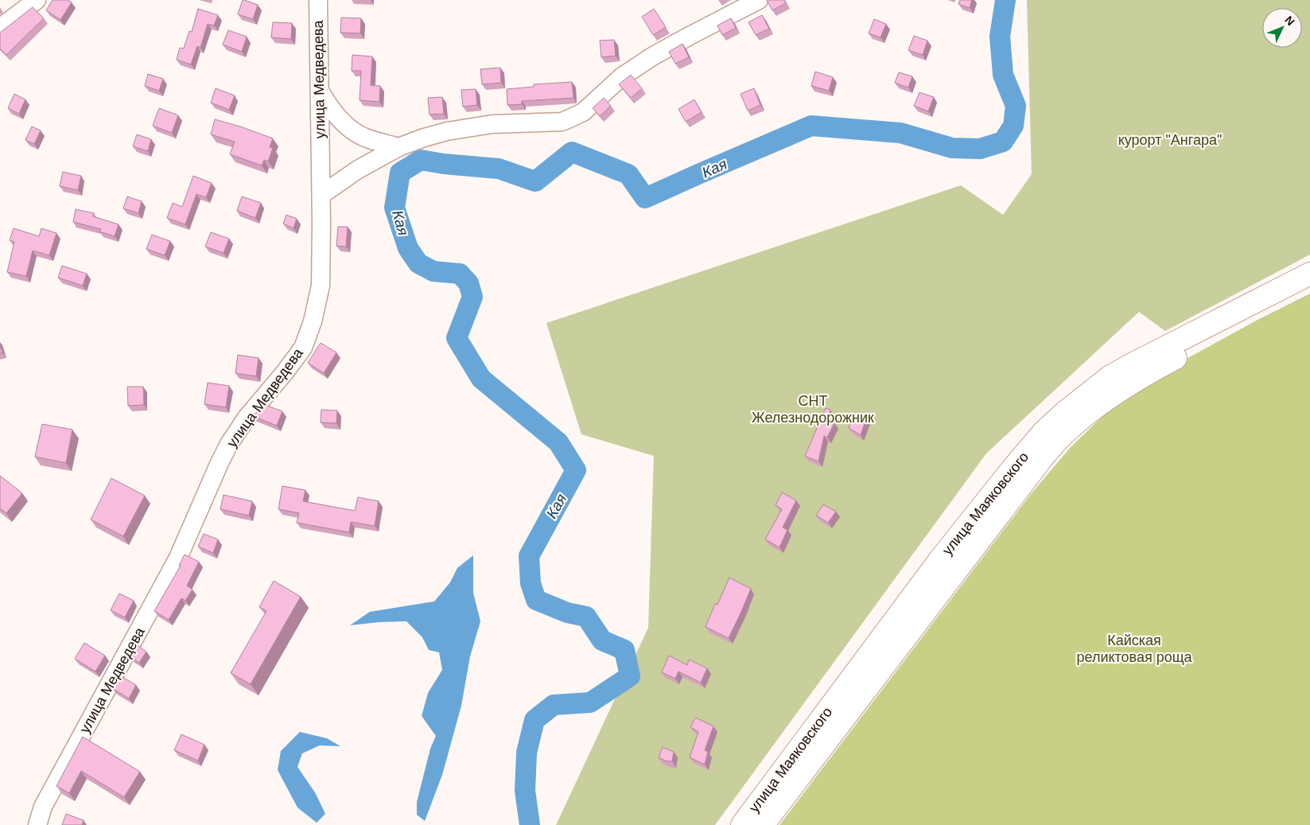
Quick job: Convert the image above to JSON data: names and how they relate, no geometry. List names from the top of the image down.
{
  "streets": {
    "main road": ["улица Маяковского"],
    "street": ["улица Медведева"]
  },
  "water": ["Кая"],
  "parks": ["курорт \"Ангара\"", "СНТ Железнодорожник", "Кайская реликтовая роща"],
  "north": "top right"
}
